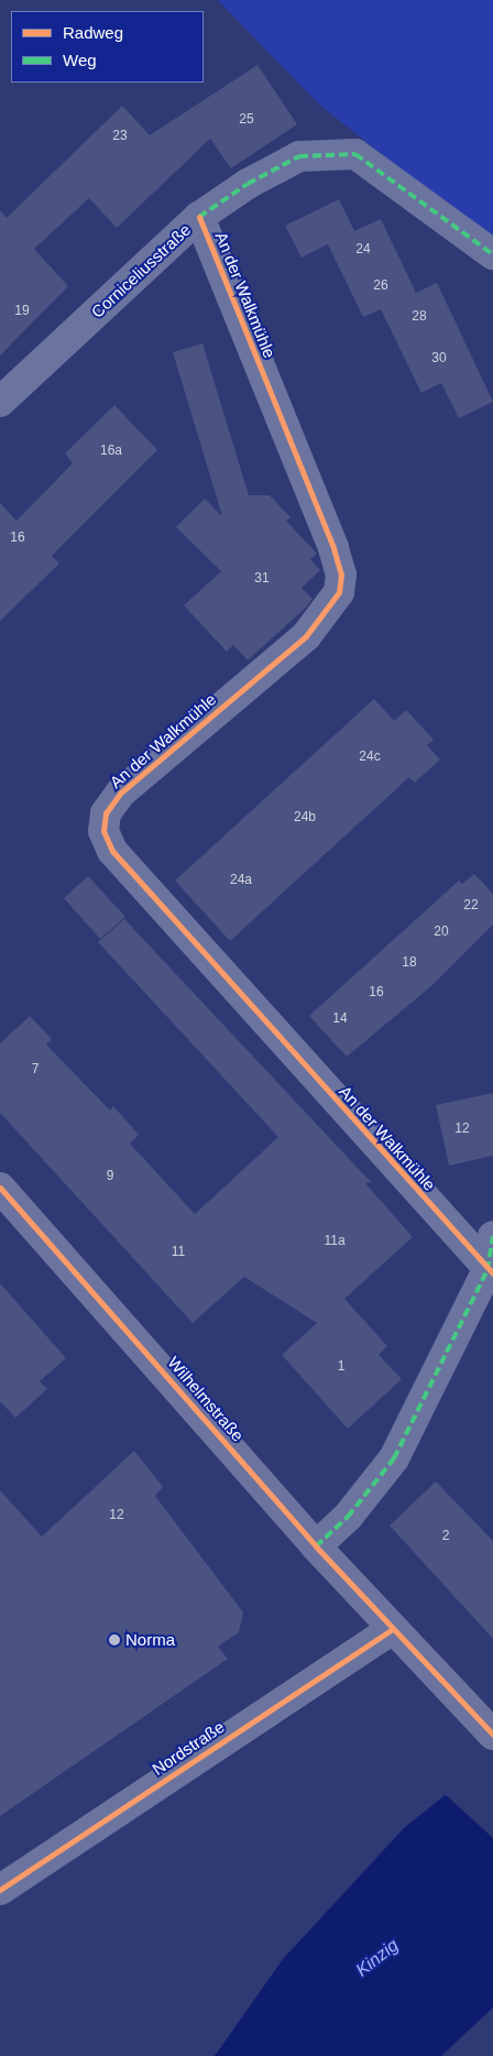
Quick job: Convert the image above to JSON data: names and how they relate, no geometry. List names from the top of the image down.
{
  "streets": {
    "main road": ["Wilhelmstraße"],
    "street": ["Corniceliusstraße", "An der Walkmühle", "Nordstraße"]
  },
  "crossings": [
    ["Corniceliusstraße", "An der Walkmühle"],
    ["Wilhelmstraße", "Nordstraße"]
  ],
  "water": ["Kinzig"],
  "places": ["Norma"],
  "house_numbers": [
    "25",
    "23",
    "24",
    "26",
    "19",
    "28",
    "30",
    "16a",
    "16",
    "31",
    "24c",
    "24b",
    "24a",
    "22",
    "20",
    "18",
    "16",
    "14",
    "7",
    "12",
    "9",
    "11a",
    "11",
    "1",
    "12",
    "2"
  ],
  "legend": ["Radweg", "Weg"]
}
